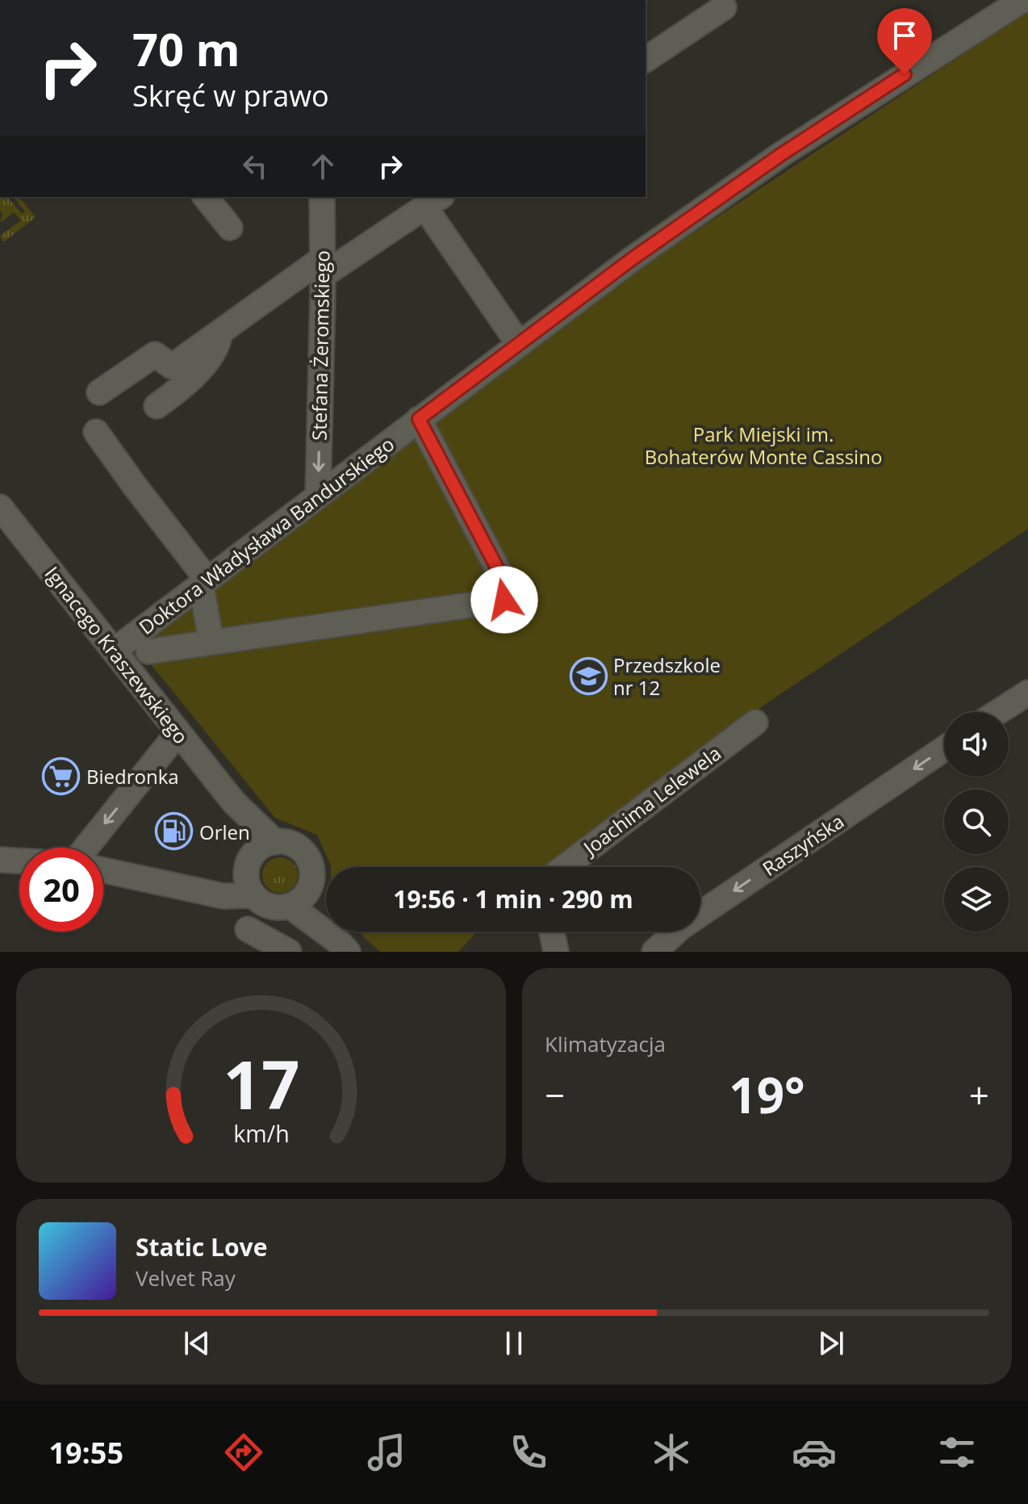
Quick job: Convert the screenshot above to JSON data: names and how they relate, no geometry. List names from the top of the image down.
{
  "streets": {
    "street": [
      "Stefana Żeromskiego",
      "Doktora Władysława Bandurskiego",
      "Ignacego Kraszewskiego",
      "Joachima Lelewela",
      "Raszyńska"
    ]
  },
  "crossings": [
    ["Stefana Żeromskiego", "Doktora Władysława Bandurskiego"],
    ["Doktora Władysława Bandurskiego", "Ignacego Kraszewskiego"]
  ],
  "one_way": ["Stefana Żeromskiego", "Raszyńska"],
  "parks": ["Park Miejski im. Bohaterów Monte Cassino"],
  "places": {
    "school or university": ["Przedszkole nr 12"],
    "supermarket": ["Biedronka"],
    "fuel station": ["Orlen"]
  },
  "page": {
    "turn": ["70 m", "Skręć w prawo"],
    "limit": "20",
    "trip": "19:56 · 1 min · 290 m",
    "tile": "Klimatyzacja",
    "heat": ["−", "19°", "+"],
    "song": ["Static Love", "Velvet Ray"],
    "tabs": "19:55",
    "gauge": ["17", "km/h"]
  }
}
